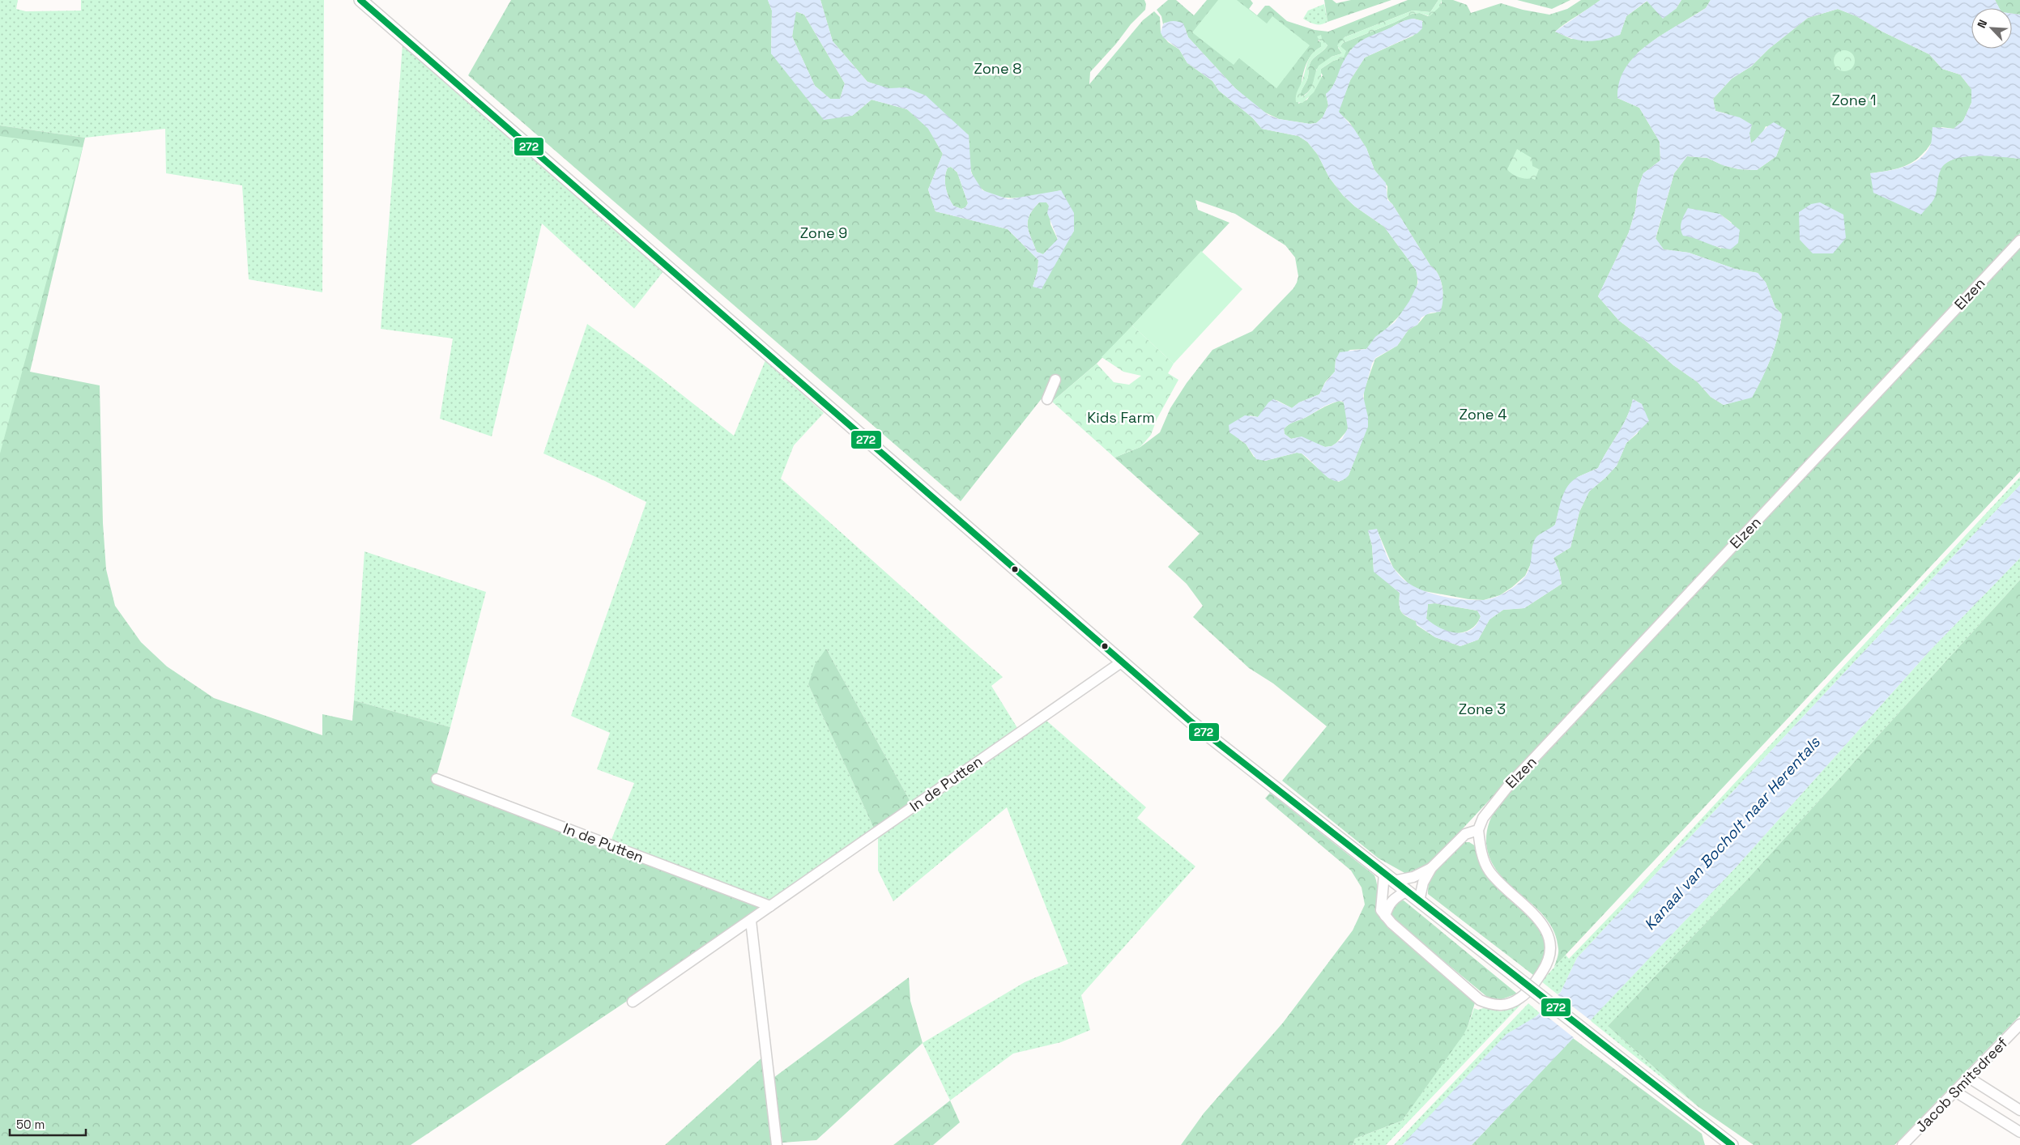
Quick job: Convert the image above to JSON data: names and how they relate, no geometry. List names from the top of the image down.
{
  "streets": {
    "street": ["Elzen", "In de Putten", "Jacob Smitsdreef"]
  },
  "water": ["Kanaal van Bocholt naar Herentals"],
  "parks": [
    "Zone 8",
    "Zone 1",
    "Zone 9",
    "Zone 4",
    "Kids Farm",
    "Zone 3"
  ],
  "lines": ["transit line 272"],
  "scale_bar": "50 m",
  "north": "top left"
}
